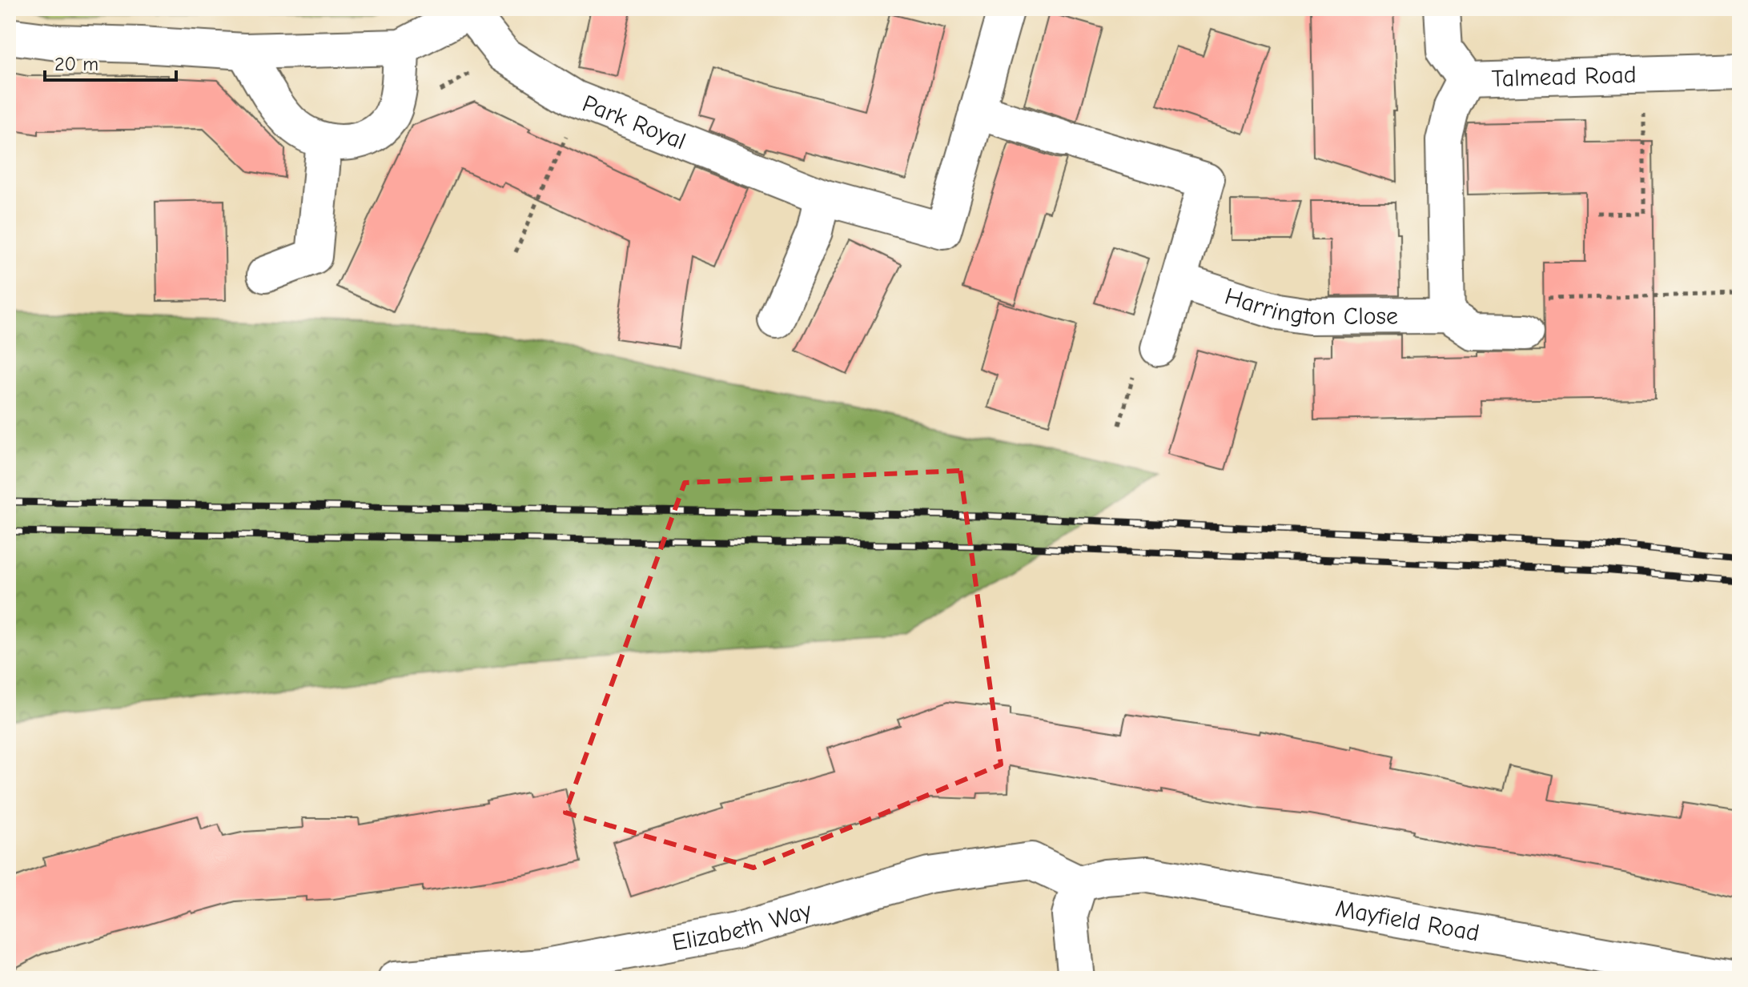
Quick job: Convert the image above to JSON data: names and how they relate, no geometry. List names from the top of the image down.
{
  "streets": {
    "street": [
      "Talmead Road",
      "Park Royal",
      "Harrington Close",
      "Mayfield Road",
      "Elizabeth Way"
    ]
  },
  "crossings": [
    ["Mayfield Road", "Elizabeth Way"]
  ],
  "scale_bar": "20 m"
}
